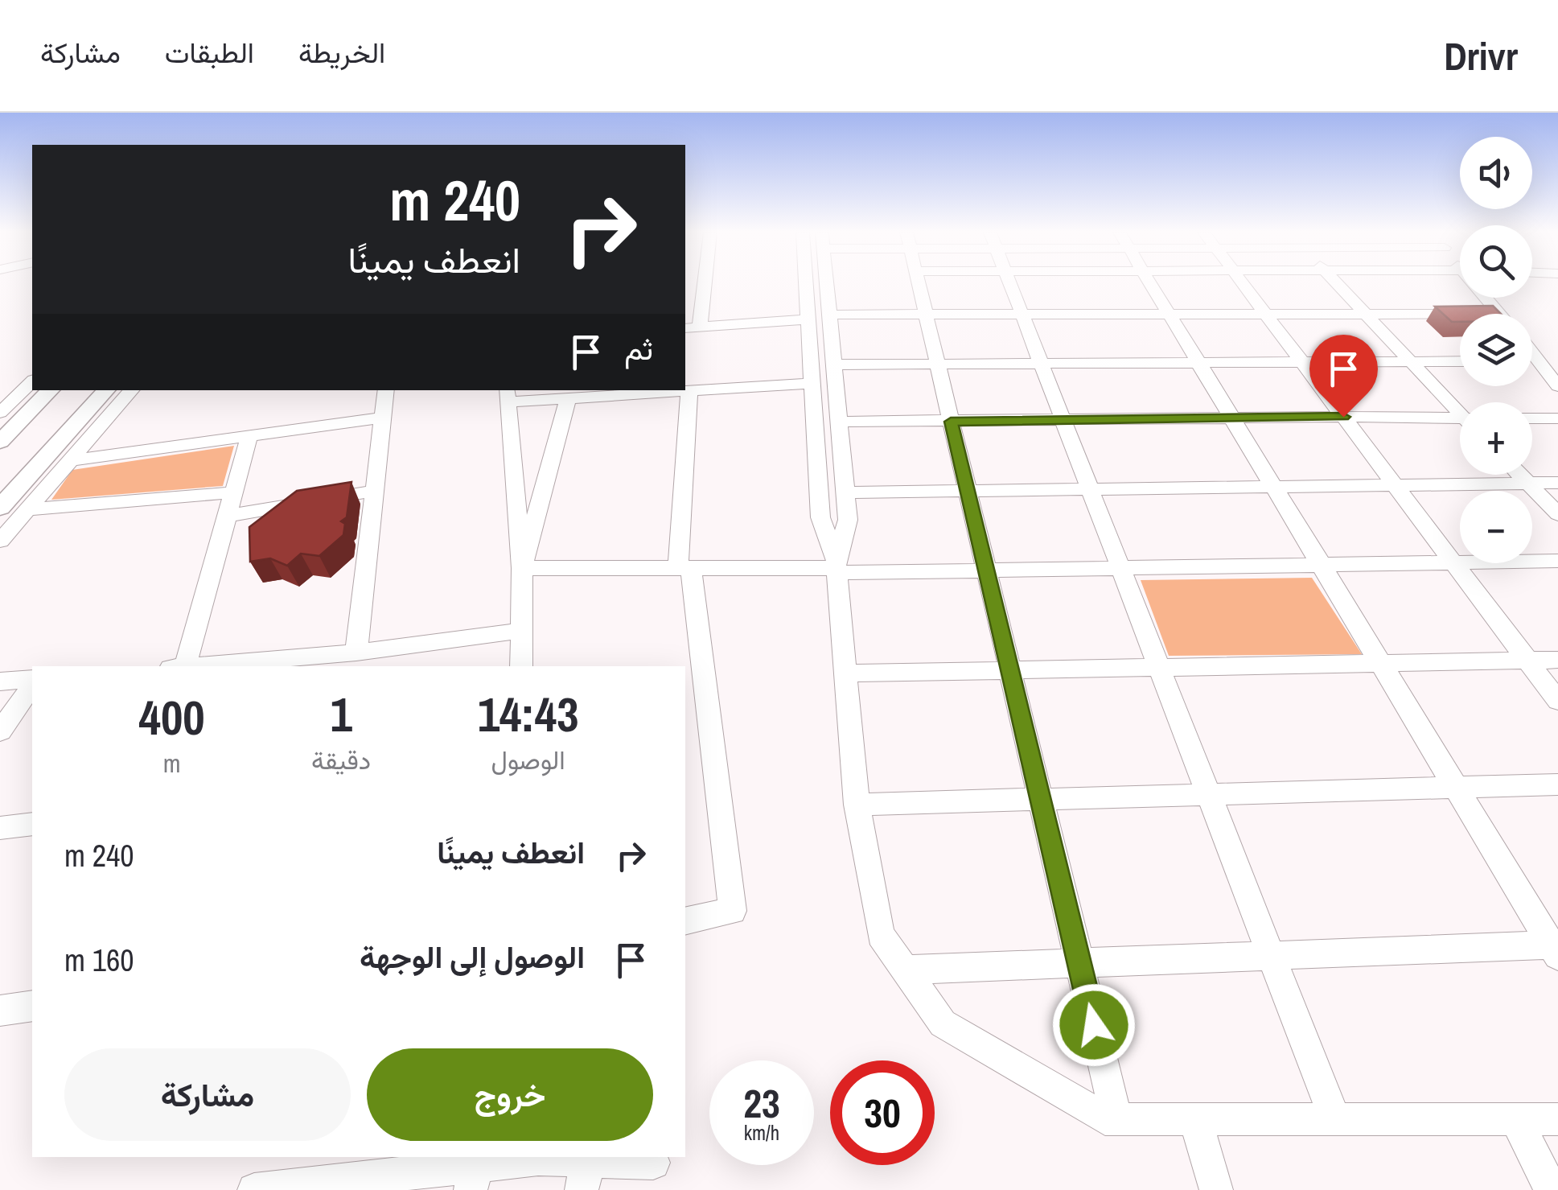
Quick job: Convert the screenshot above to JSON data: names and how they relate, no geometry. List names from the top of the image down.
{
  "page": {
    "header": "Drivr",
    "nav": ["الخريطة", "الطبقات", "مشاركة"],
    "map_buttons": ["+", "−"],
    "turn": ["240 m", "انعطف يمينًا"],
    "then": "ثم",
    "eta": [
      "14:43",
      "الوصول",
      "1",
      "دقيقة",
      "400",
      "m"
    ],
    "list": [
      {
        "name": "انعطف يمينًا",
        "value": "240 m"
      },
      {
        "name": "الوصول إلى الوجهة",
        "value": "160 m"
      }
    ],
    "buttons": ["خروج", "مشاركة"],
    "speed": "23 km/h",
    "limit": "30"
  }
}
